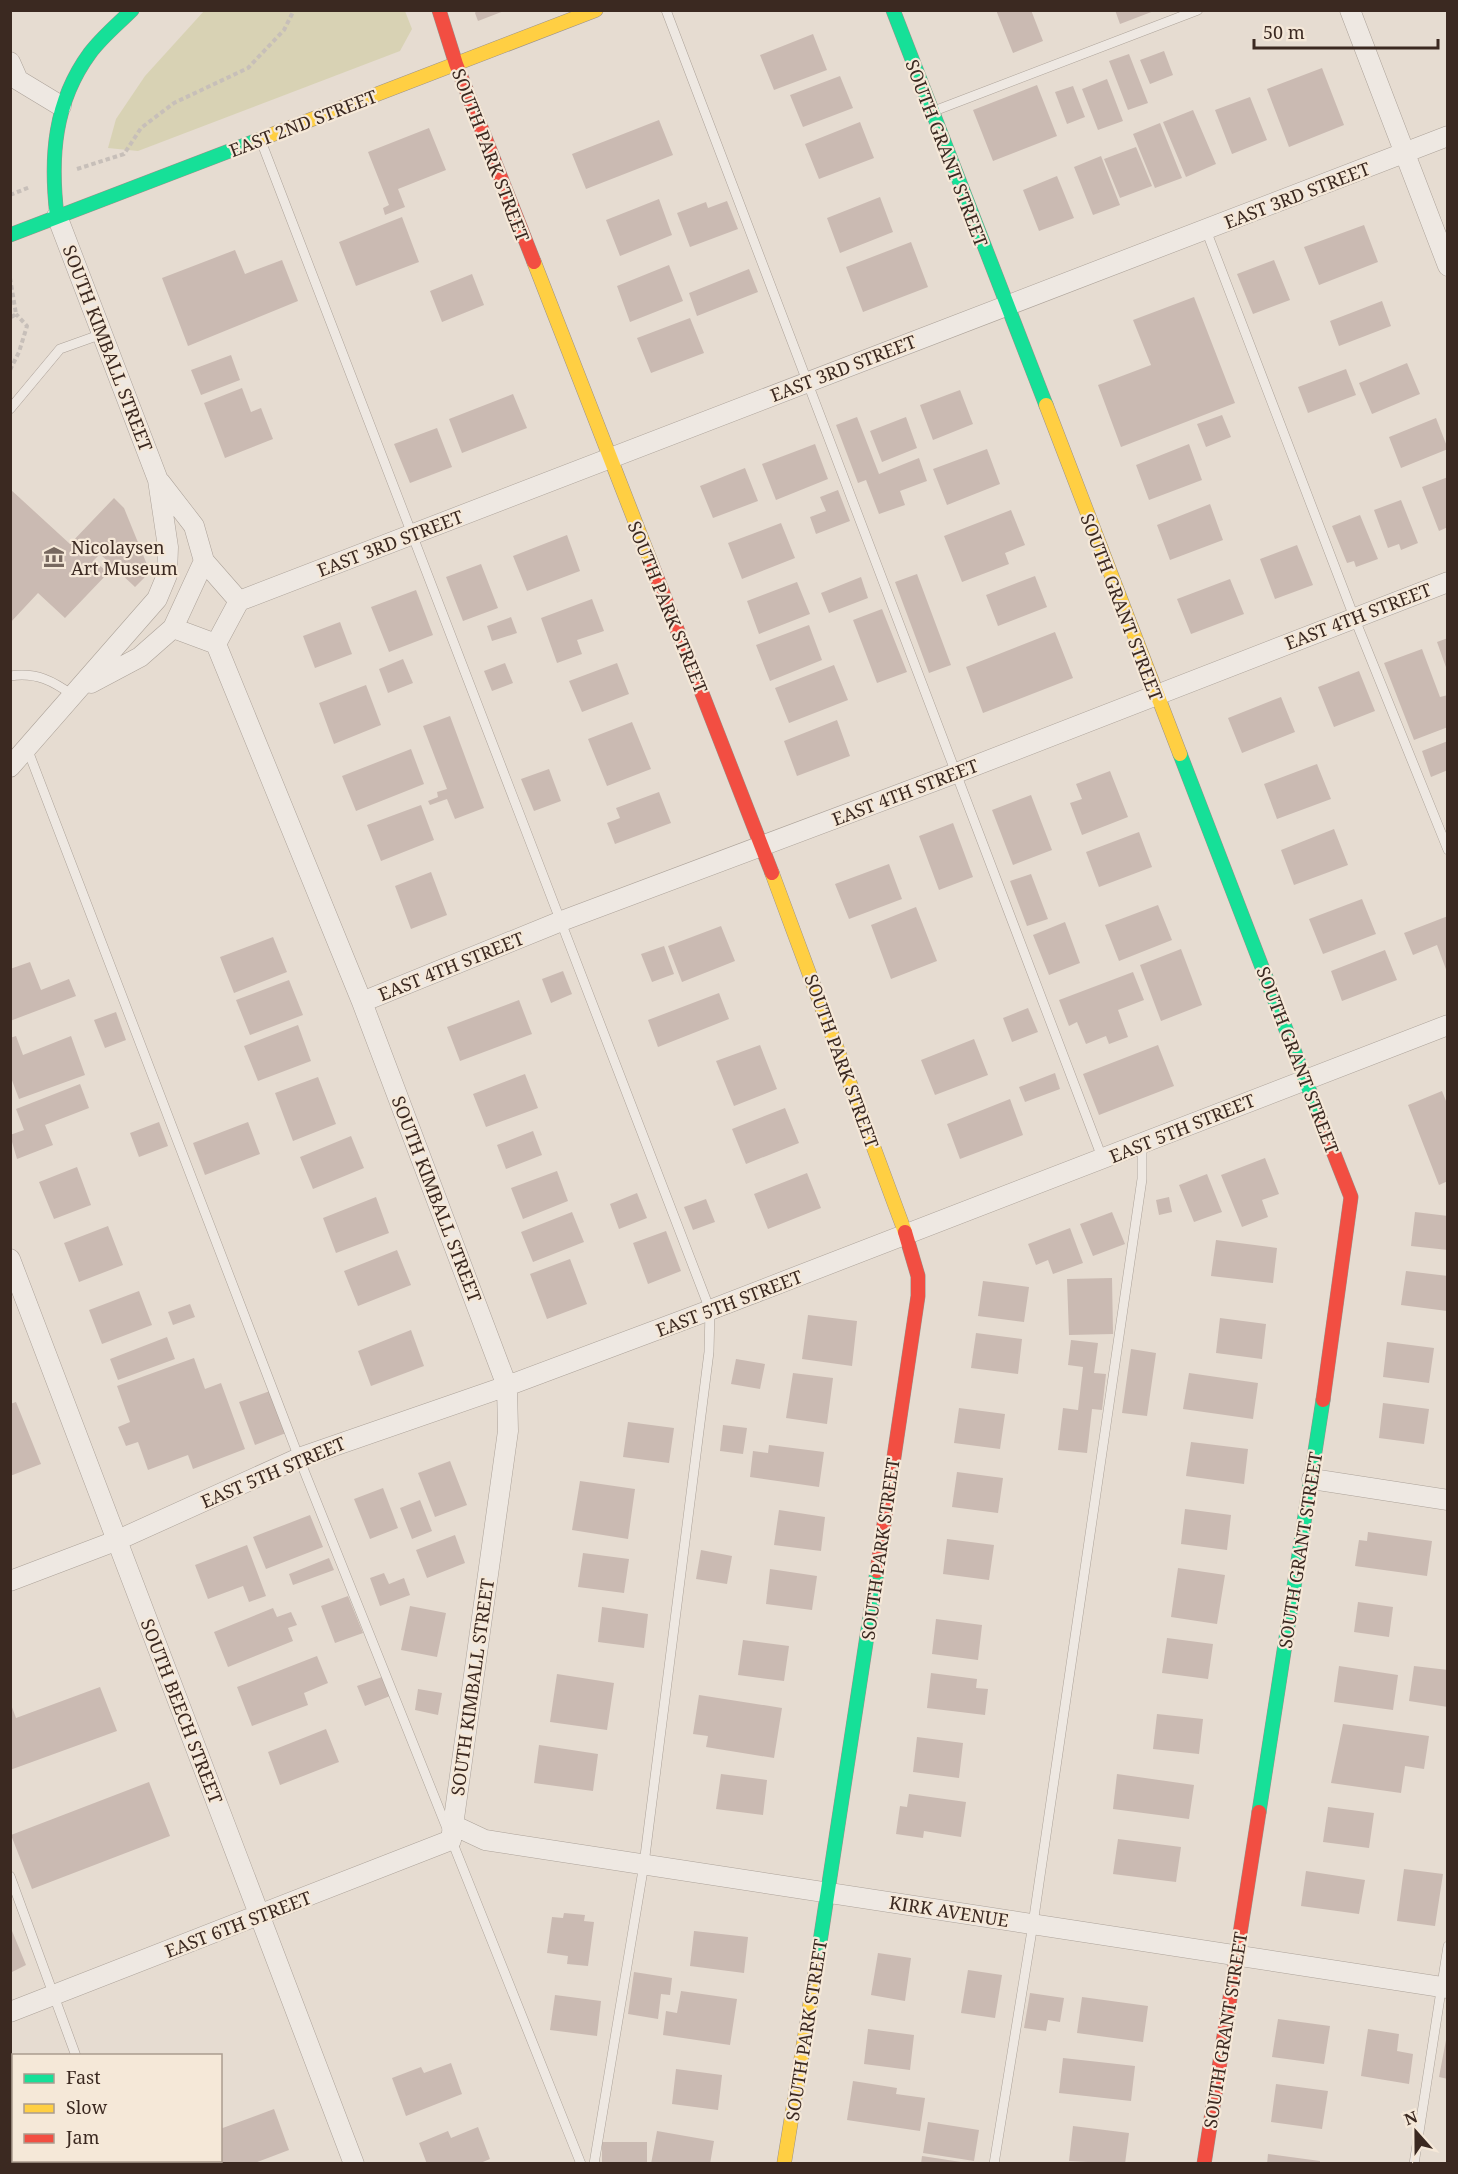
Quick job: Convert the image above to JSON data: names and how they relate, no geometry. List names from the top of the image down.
{
  "streets": {
    "street": [
      "EAST 2ND STREET",
      "SOUTH GRANT STREET",
      "SOUTH PARK STREET",
      "EAST 3RD STREET",
      "SOUTH KIMBALL STREET",
      "EAST 4TH STREET",
      "EAST 5TH STREET",
      "SOUTH BEECH STREET",
      "KIRK AVENUE",
      "EAST 6TH STREET"
    ]
  },
  "crossings": [
    ["EAST 2ND STREET", "SOUTH PARK STREET"],
    ["EAST 2ND STREET", "SOUTH KIMBALL STREET"],
    ["SOUTH GRANT STREET", "EAST 3RD STREET"],
    ["SOUTH GRANT STREET", "EAST 4TH STREET"],
    ["SOUTH GRANT STREET", "EAST 5TH STREET"],
    ["SOUTH GRANT STREET", "KIRK AVENUE"],
    ["SOUTH PARK STREET", "EAST 3RD STREET"],
    ["SOUTH PARK STREET", "EAST 4TH STREET"],
    ["SOUTH PARK STREET", "EAST 5TH STREET"],
    ["SOUTH PARK STREET", "KIRK AVENUE"],
    ["SOUTH KIMBALL STREET", "EAST 4TH STREET"],
    ["SOUTH KIMBALL STREET", "EAST 5TH STREET"],
    ["SOUTH KIMBALL STREET", "KIRK AVENUE"],
    ["SOUTH KIMBALL STREET", "EAST 6TH STREET"],
    ["EAST 5TH STREET", "SOUTH BEECH STREET"],
    ["SOUTH BEECH STREET", "EAST 6TH STREET"],
    ["KIRK AVENUE", "EAST 6TH STREET"]
  ],
  "places": {
    "museum": ["Nicolaysen Art Museum"]
  },
  "legend": ["Fast", "Slow", "Jam"],
  "scale_bar": "50 m",
  "north": "top"
}
